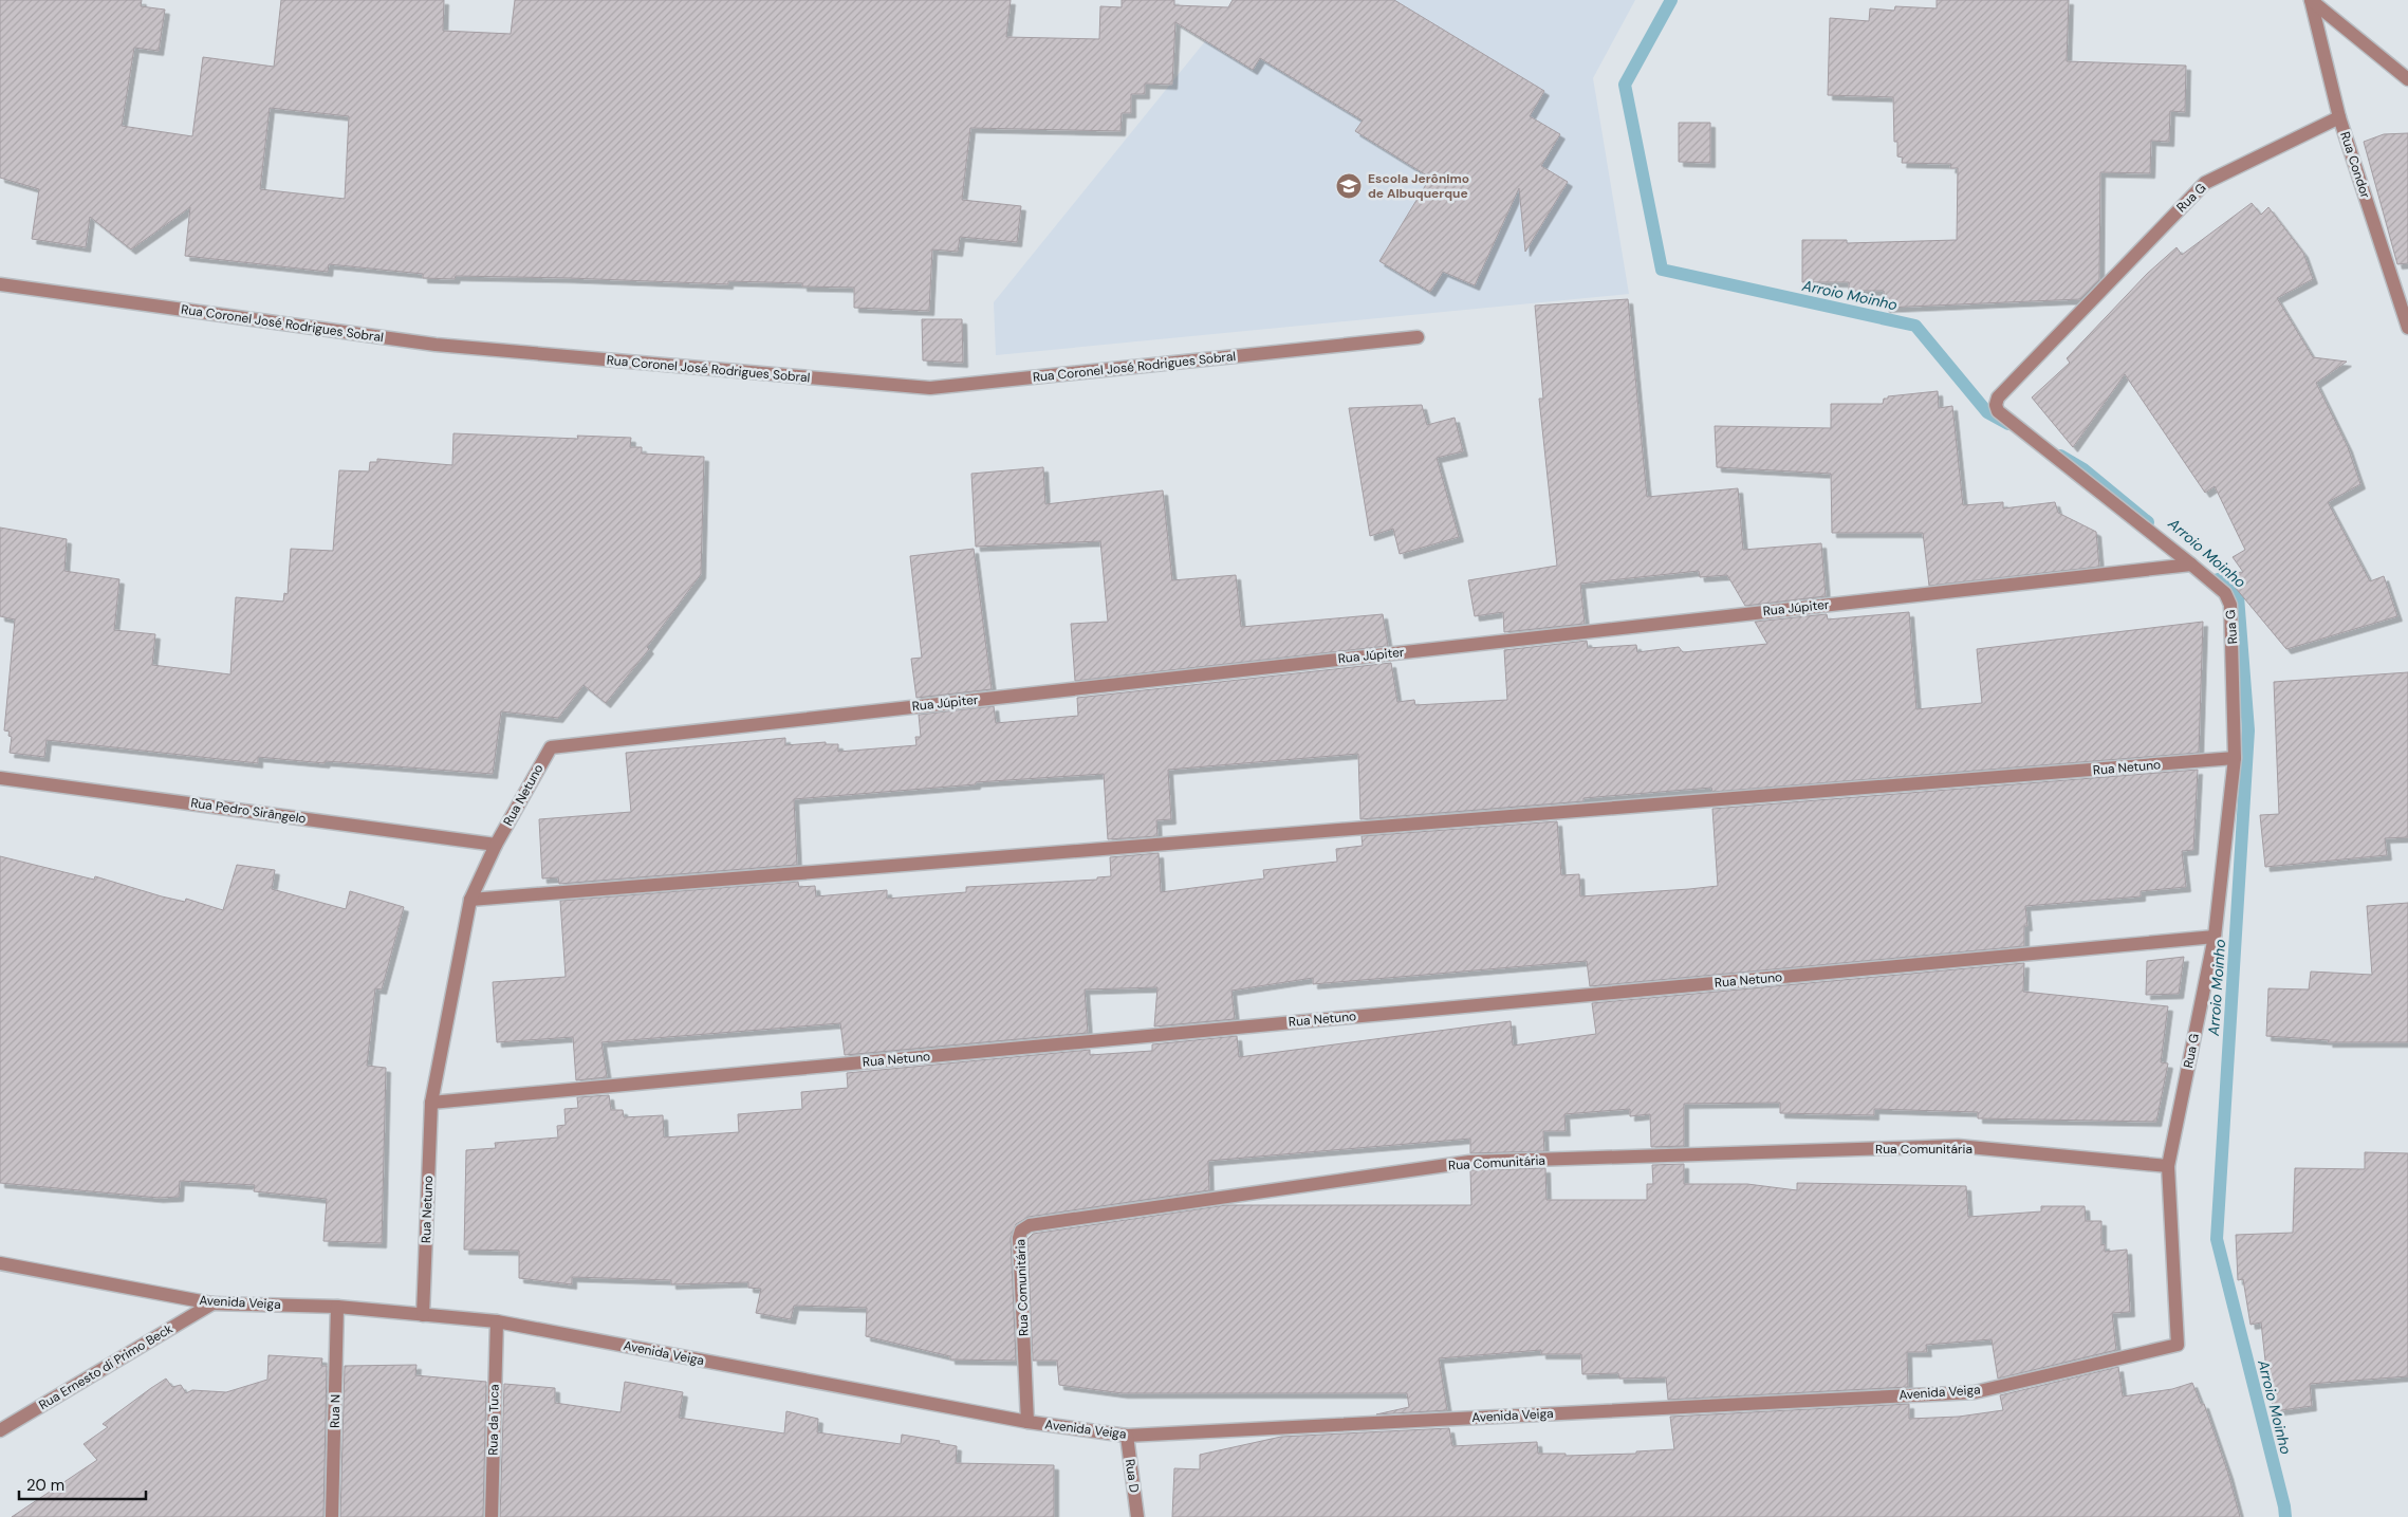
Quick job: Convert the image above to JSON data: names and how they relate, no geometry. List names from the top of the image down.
{
  "streets": {
    "street": [
      "Rua Condor",
      "Rua G",
      "Rua Coronel José Rodrigues Sobral",
      "Rua Júpiter",
      "Rua Netuno",
      "Rua Pedro Sirângelo",
      "Rua Comunitária",
      "Avenida Veiga",
      "Rua Ernesto di Primo Beck",
      "Rua N",
      "Rua da Tuca",
      "Rua D"
    ]
  },
  "crossings": [
    ["Rua Condor", "Rua G"],
    ["Rua G", "Rua Júpiter"],
    ["Rua G", "Rua Netuno"],
    ["Rua G", "Rua Comunitária"],
    ["Rua G", "Avenida Veiga"],
    ["Rua Júpiter", "Rua Netuno"],
    ["Rua Netuno", "Rua Pedro Sirângelo"],
    ["Rua Netuno", "Avenida Veiga"],
    ["Rua Comunitária", "Avenida Veiga"],
    ["Avenida Veiga", "Rua Ernesto di Primo Beck"],
    ["Avenida Veiga", "Rua N"],
    ["Avenida Veiga", "Rua da Tuca"],
    ["Avenida Veiga", "Rua D"]
  ],
  "water": ["Arroio Moinho"],
  "places": {
    "school or university": ["Escola Jerônimo de Albuquerque"]
  },
  "scale_bar": "20 m"
}
